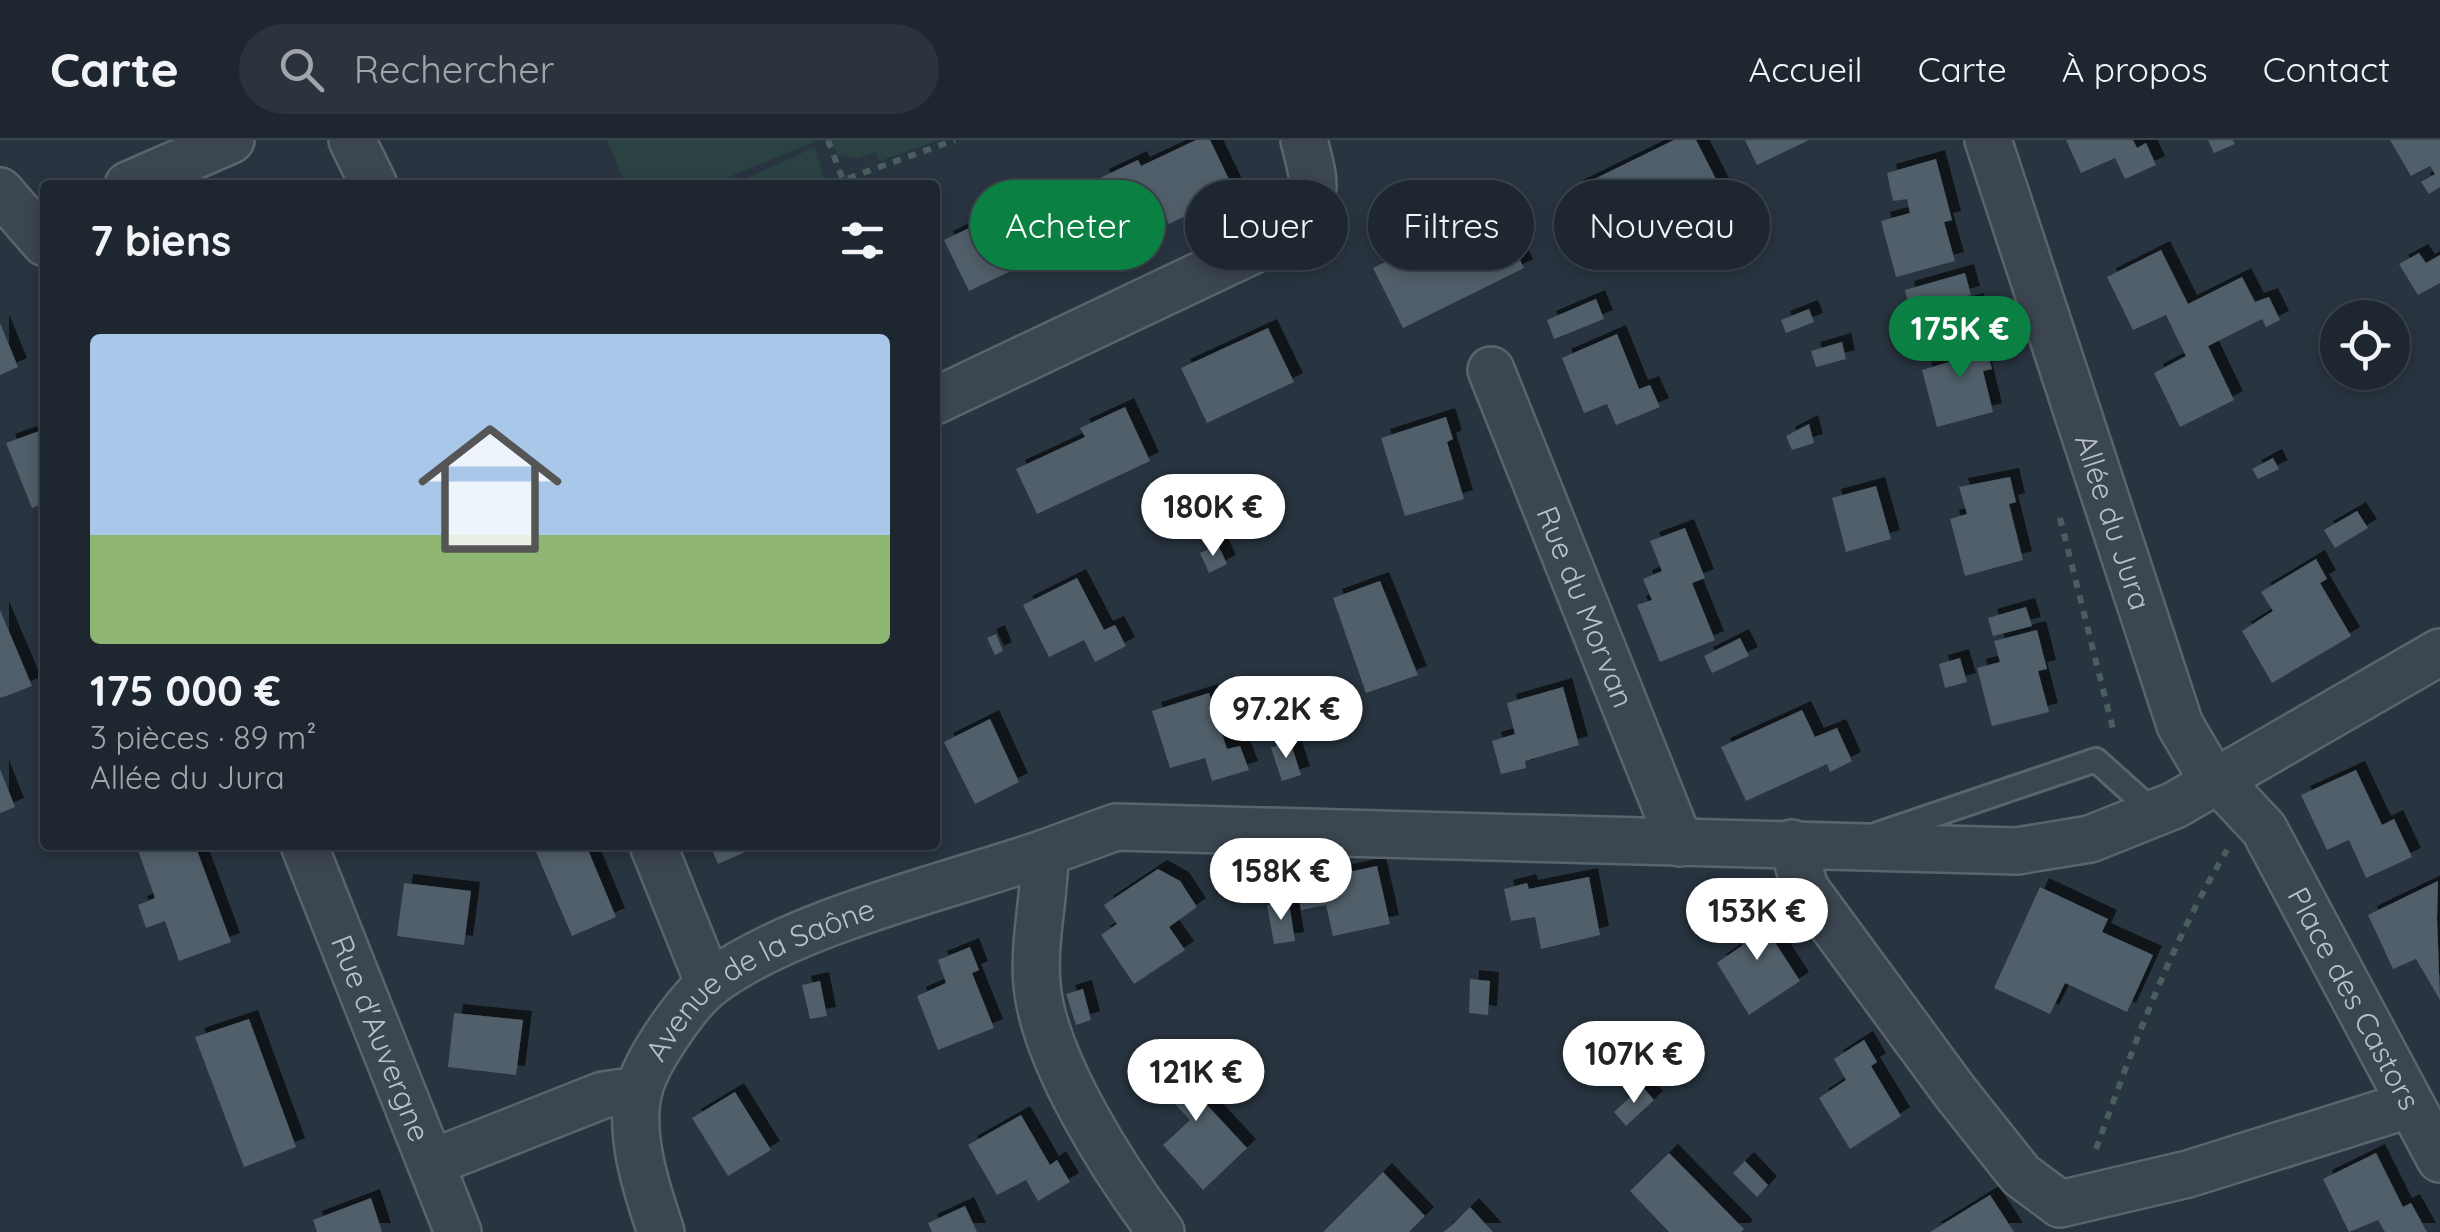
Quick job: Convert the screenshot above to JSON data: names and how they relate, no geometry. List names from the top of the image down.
{
  "streets": {
    "street": [
      "Allée du Jura",
      "Rue du Morvan",
      "Avenue de la Saône",
      "Place des Castors",
      "Rue d'Auvergne"
    ]
  },
  "crossings": [
    ["Allée du Jura", "Place des Castors"],
    ["Rue du Morvan", "Avenue de la Saône"],
    ["Avenue de la Saône", "Place des Castors"]
  ],
  "page": {
    "header": "Carte",
    "search": "Rechercher",
    "nav": [
      "Accueil",
      "Carte",
      "À propos",
      "Contact"
    ],
    "chip": [
      "Acheter",
      "Louer",
      "Filtres",
      "Nouveau"
    ],
    "heading": "7 biens",
    "price": [
      "175K €",
      "180K €",
      "97.2K €",
      "158K €",
      "153K €",
      "107K €",
      "121K €"
    ],
    "list": [
      {
        "name": "175 000 €",
        "note": "3 pièces · 89 m² · Allée du Jura"
      }
    ]
  }
}
